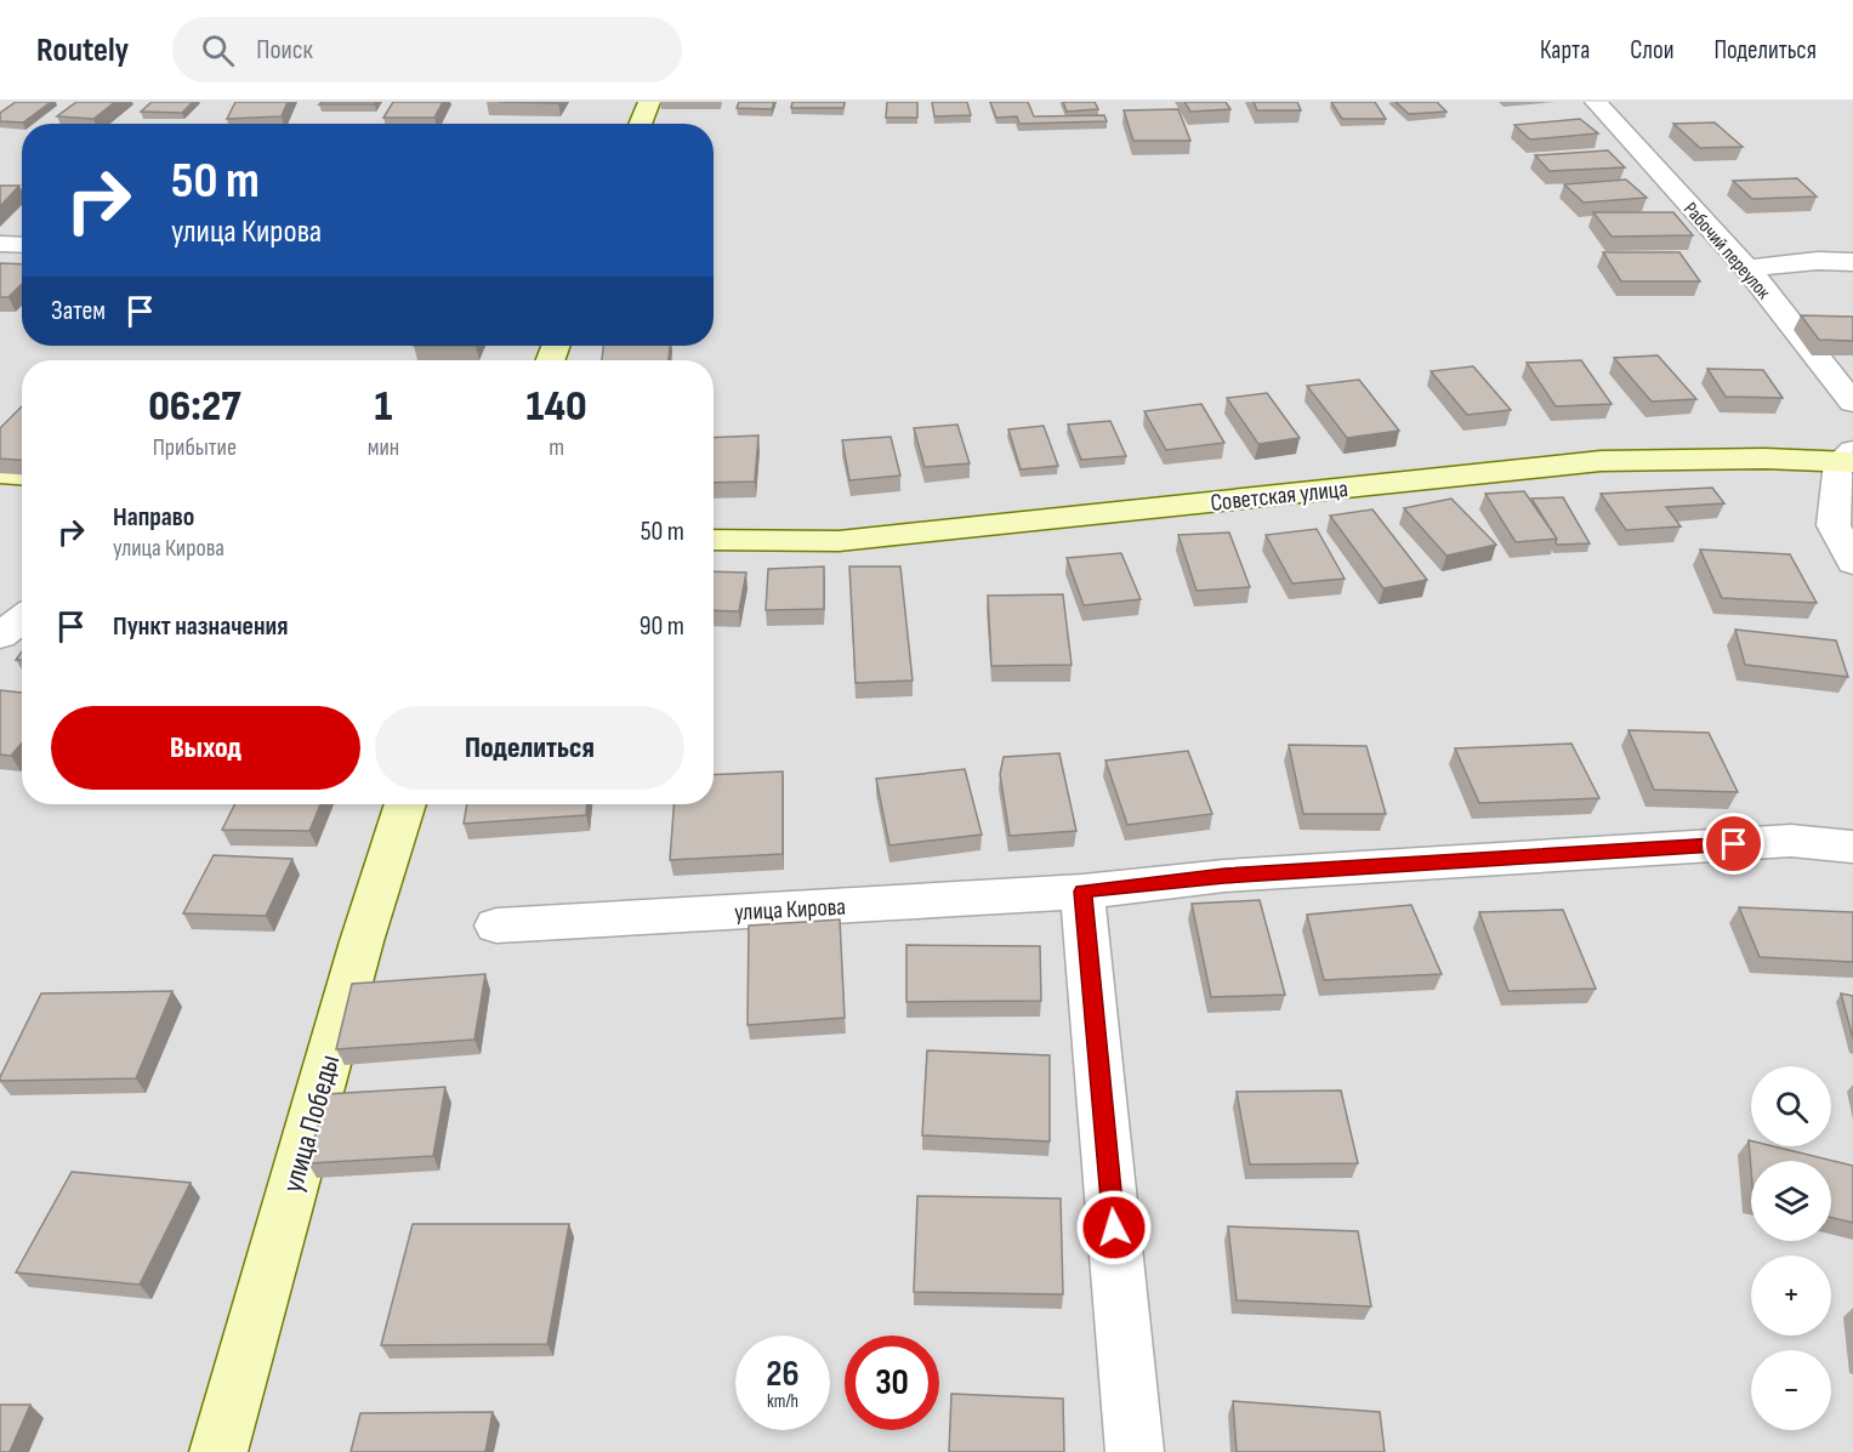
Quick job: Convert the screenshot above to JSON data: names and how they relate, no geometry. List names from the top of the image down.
{
  "streets": {
    "street": [
      "Рабочий переулок",
      "Советская улица",
      "улица Кирова",
      "улица Победы"
    ]
  },
  "page": {
    "header": "Routely",
    "search": "Поиск",
    "nav": ["Карта", "Слои", "Поделиться"],
    "turn": ["50 m", "улица Кирова"],
    "then": "Затем",
    "eta": [
      "06:27",
      "Прибытие",
      "1",
      "мин",
      "140",
      "m"
    ],
    "list": [
      {
        "name": "Направо",
        "note": "улица Кирова",
        "value": "50 m"
      },
      {
        "name": "Пункт назначения",
        "value": "90 m"
      }
    ],
    "buttons": ["Выход", "Поделиться"],
    "map_buttons": ["+", "−"],
    "speed": "26 km/h",
    "limit": "30"
  }
}
